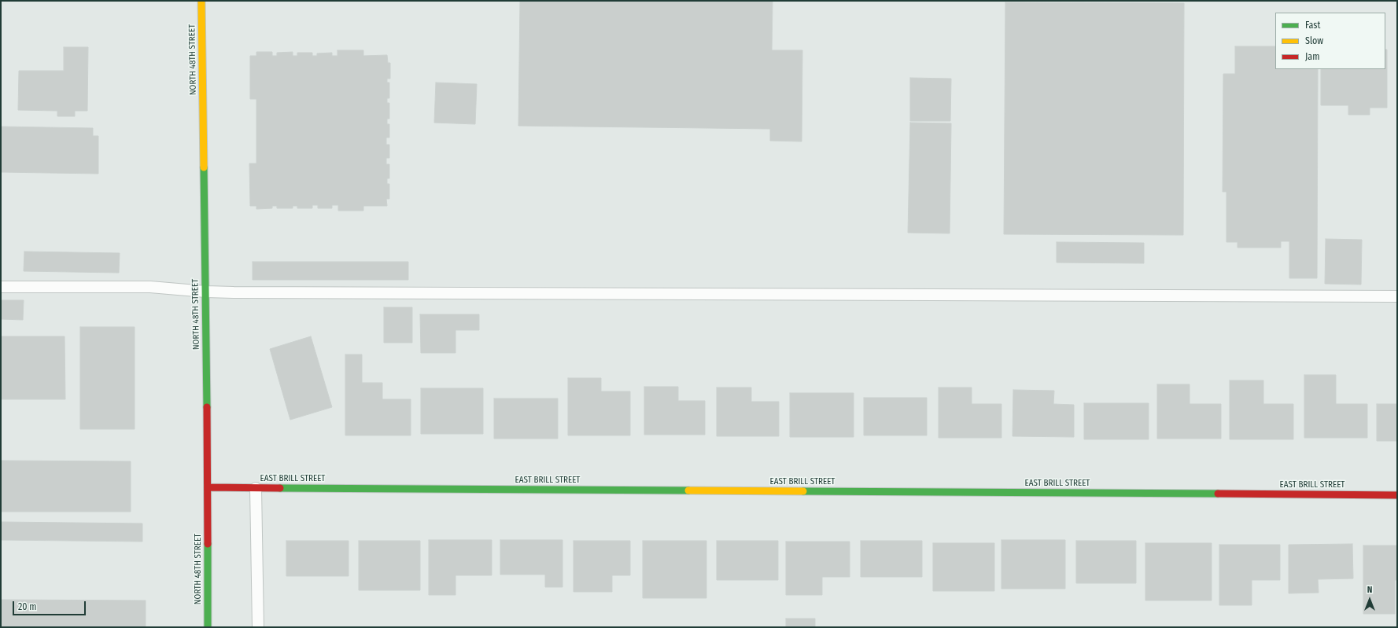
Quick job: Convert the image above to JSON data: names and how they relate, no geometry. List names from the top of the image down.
{
  "streets": {
    "street": ["NORTH 48TH STREET", "EAST BRILL STREET"]
  },
  "crossings": [
    ["NORTH 48TH STREET", "EAST BRILL STREET"]
  ],
  "legend": ["Fast", "Slow", "Jam"],
  "scale_bar": "20 m",
  "north": "top"
}
